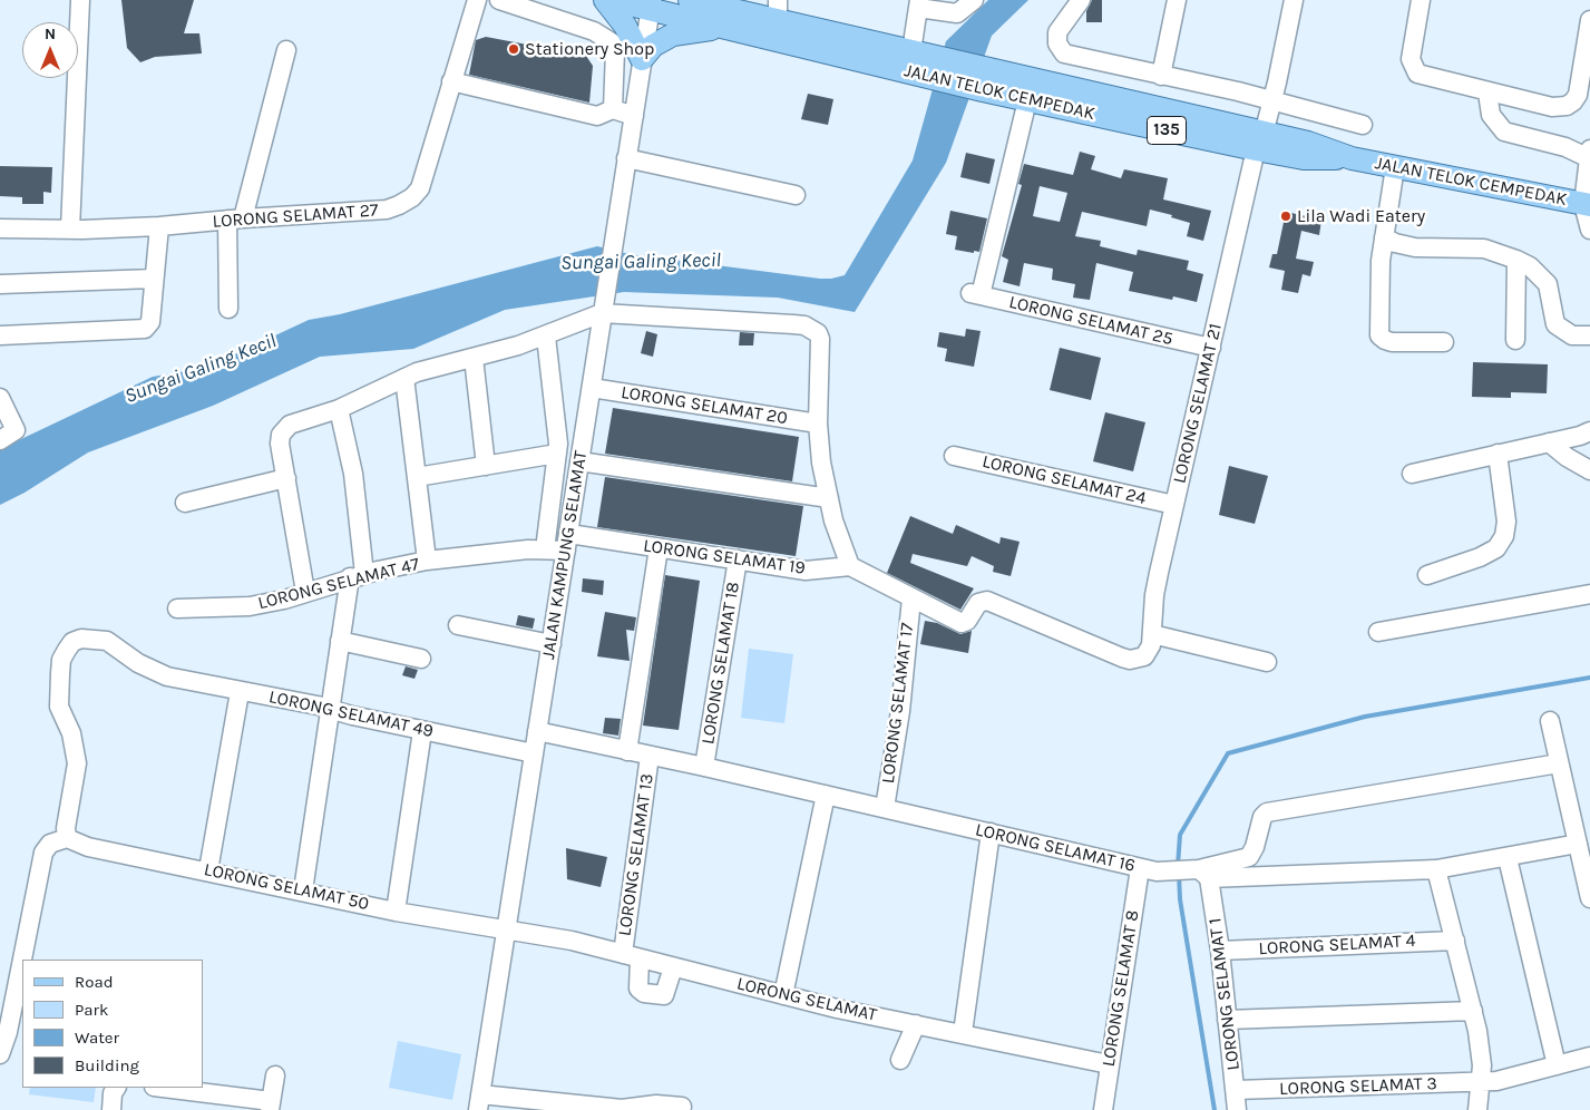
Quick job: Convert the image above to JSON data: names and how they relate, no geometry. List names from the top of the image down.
{
  "streets": {
    "main road": ["JALAN TELOK CEMPEDAK", "135"],
    "street": [
      "LORONG SELAMAT 27",
      "LORONG SELAMAT 25",
      "LORONG SELAMAT 21",
      "LORONG SELAMAT 20",
      "LORONG SELAMAT 24",
      "JALAN KAMPUNG SELAMAT",
      "LORONG SELAMAT 19",
      "LORONG SELAMAT 47",
      "LORONG SELAMAT 18",
      "LORONG SELAMAT 17",
      "LORONG SELAMAT 49",
      "LORONG SELAMAT 16",
      "LORONG SELAMAT 13",
      "LORONG SELAMAT 50",
      "LORONG SELAMAT 4",
      "LORONG SELAMAT 8",
      "LORONG SELAMAT 1",
      "LORONG SELAMAT",
      "LORONG SELAMAT 3"
    ]
  },
  "crossings": [
    ["JALAN TELOK CEMPEDAK", "135"],
    ["JALAN TELOK CEMPEDAK", "LORONG SELAMAT 25"],
    ["JALAN TELOK CEMPEDAK", "LORONG SELAMAT 21"],
    ["JALAN TELOK CEMPEDAK", "JALAN KAMPUNG SELAMAT"],
    ["135", "JALAN KAMPUNG SELAMAT"],
    ["LORONG SELAMAT 25", "LORONG SELAMAT 21"],
    ["LORONG SELAMAT 21", "LORONG SELAMAT 24"],
    ["LORONG SELAMAT 21", "LORONG SELAMAT 17"],
    ["LORONG SELAMAT 20", "JALAN KAMPUNG SELAMAT"],
    ["JALAN KAMPUNG SELAMAT", "LORONG SELAMAT 19"],
    ["JALAN KAMPUNG SELAMAT", "LORONG SELAMAT 47"],
    ["JALAN KAMPUNG SELAMAT", "LORONG SELAMAT 49"],
    ["JALAN KAMPUNG SELAMAT", "LORONG SELAMAT 16"],
    ["JALAN KAMPUNG SELAMAT", "LORONG SELAMAT 50"],
    ["JALAN KAMPUNG SELAMAT", "LORONG SELAMAT"],
    ["LORONG SELAMAT 19", "LORONG SELAMAT 47"],
    ["LORONG SELAMAT 19", "LORONG SELAMAT 18"],
    ["LORONG SELAMAT 18", "LORONG SELAMAT 16"],
    ["LORONG SELAMAT 17", "LORONG SELAMAT 16"],
    ["LORONG SELAMAT 49", "LORONG SELAMAT 50"],
    ["LORONG SELAMAT 16", "LORONG SELAMAT 13"],
    ["LORONG SELAMAT 16", "LORONG SELAMAT 8"],
    ["LORONG SELAMAT 16", "LORONG SELAMAT 1"],
    ["LORONG SELAMAT 13", "LORONG SELAMAT"],
    ["LORONG SELAMAT 50", "LORONG SELAMAT"],
    ["LORONG SELAMAT 4", "LORONG SELAMAT 1"],
    ["LORONG SELAMAT 8", "LORONG SELAMAT"],
    ["LORONG SELAMAT 1", "LORONG SELAMAT 3"]
  ],
  "water": ["Sungai Galing Kecil"],
  "places": ["Stationery Shop", "Lila Wadi Eatery"],
  "legend": [
    "Road",
    "Park",
    "Water",
    "Building"
  ],
  "north": "top"
}
